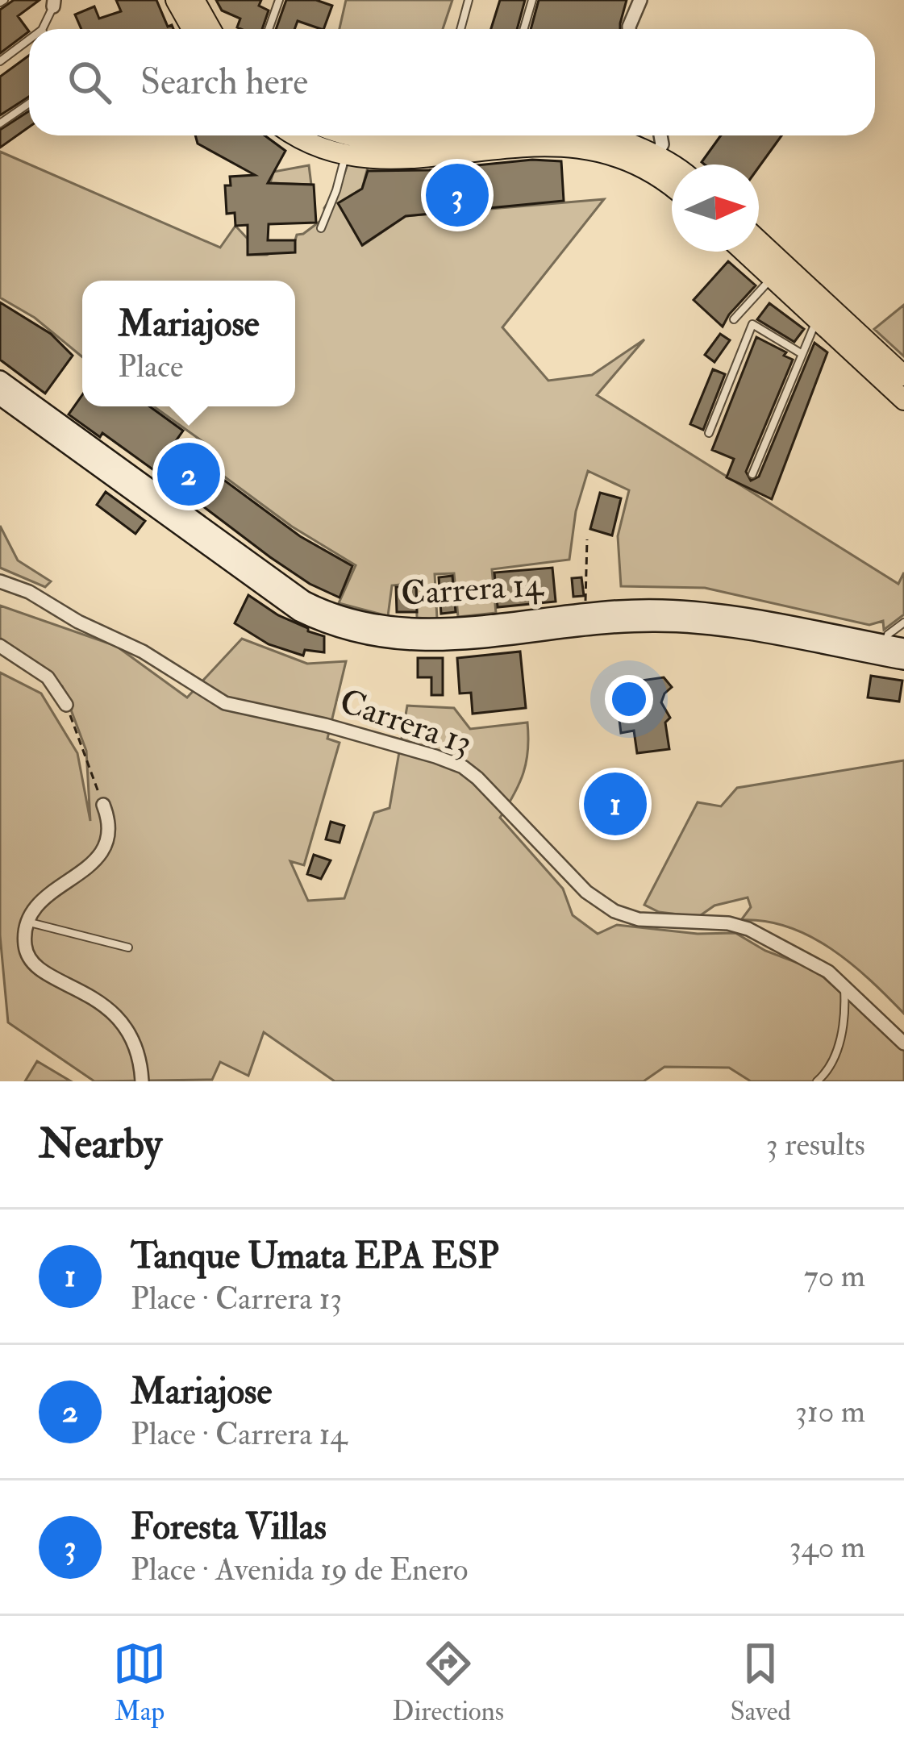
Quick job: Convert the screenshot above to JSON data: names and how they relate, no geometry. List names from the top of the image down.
{
  "streets": {
    "main road": ["Carrera 14"],
    "street": ["Carrera 13"]
  },
  "north": "right",
  "page": {
    "search": "Search here",
    "pins": ["3", "2", "1"],
    "popup": ["Mariajose", "Place"],
    "heading": ["Nearby", "3 results"],
    "list": [
      {
        "mark": "1",
        "name": "Tanque Umata EPA ESP",
        "note": "Place · Carrera 13",
        "value": "70 m"
      },
      {
        "mark": "2",
        "name": "Mariajose",
        "note": "Place · Carrera 14",
        "value": "310 m"
      },
      {
        "mark": "3",
        "name": "Foresta Villas",
        "note": "Place · Avenida 19 de Enero",
        "value": "340 m"
      }
    ],
    "nav": ["Map", "Directions", "Saved"]
  }
}
